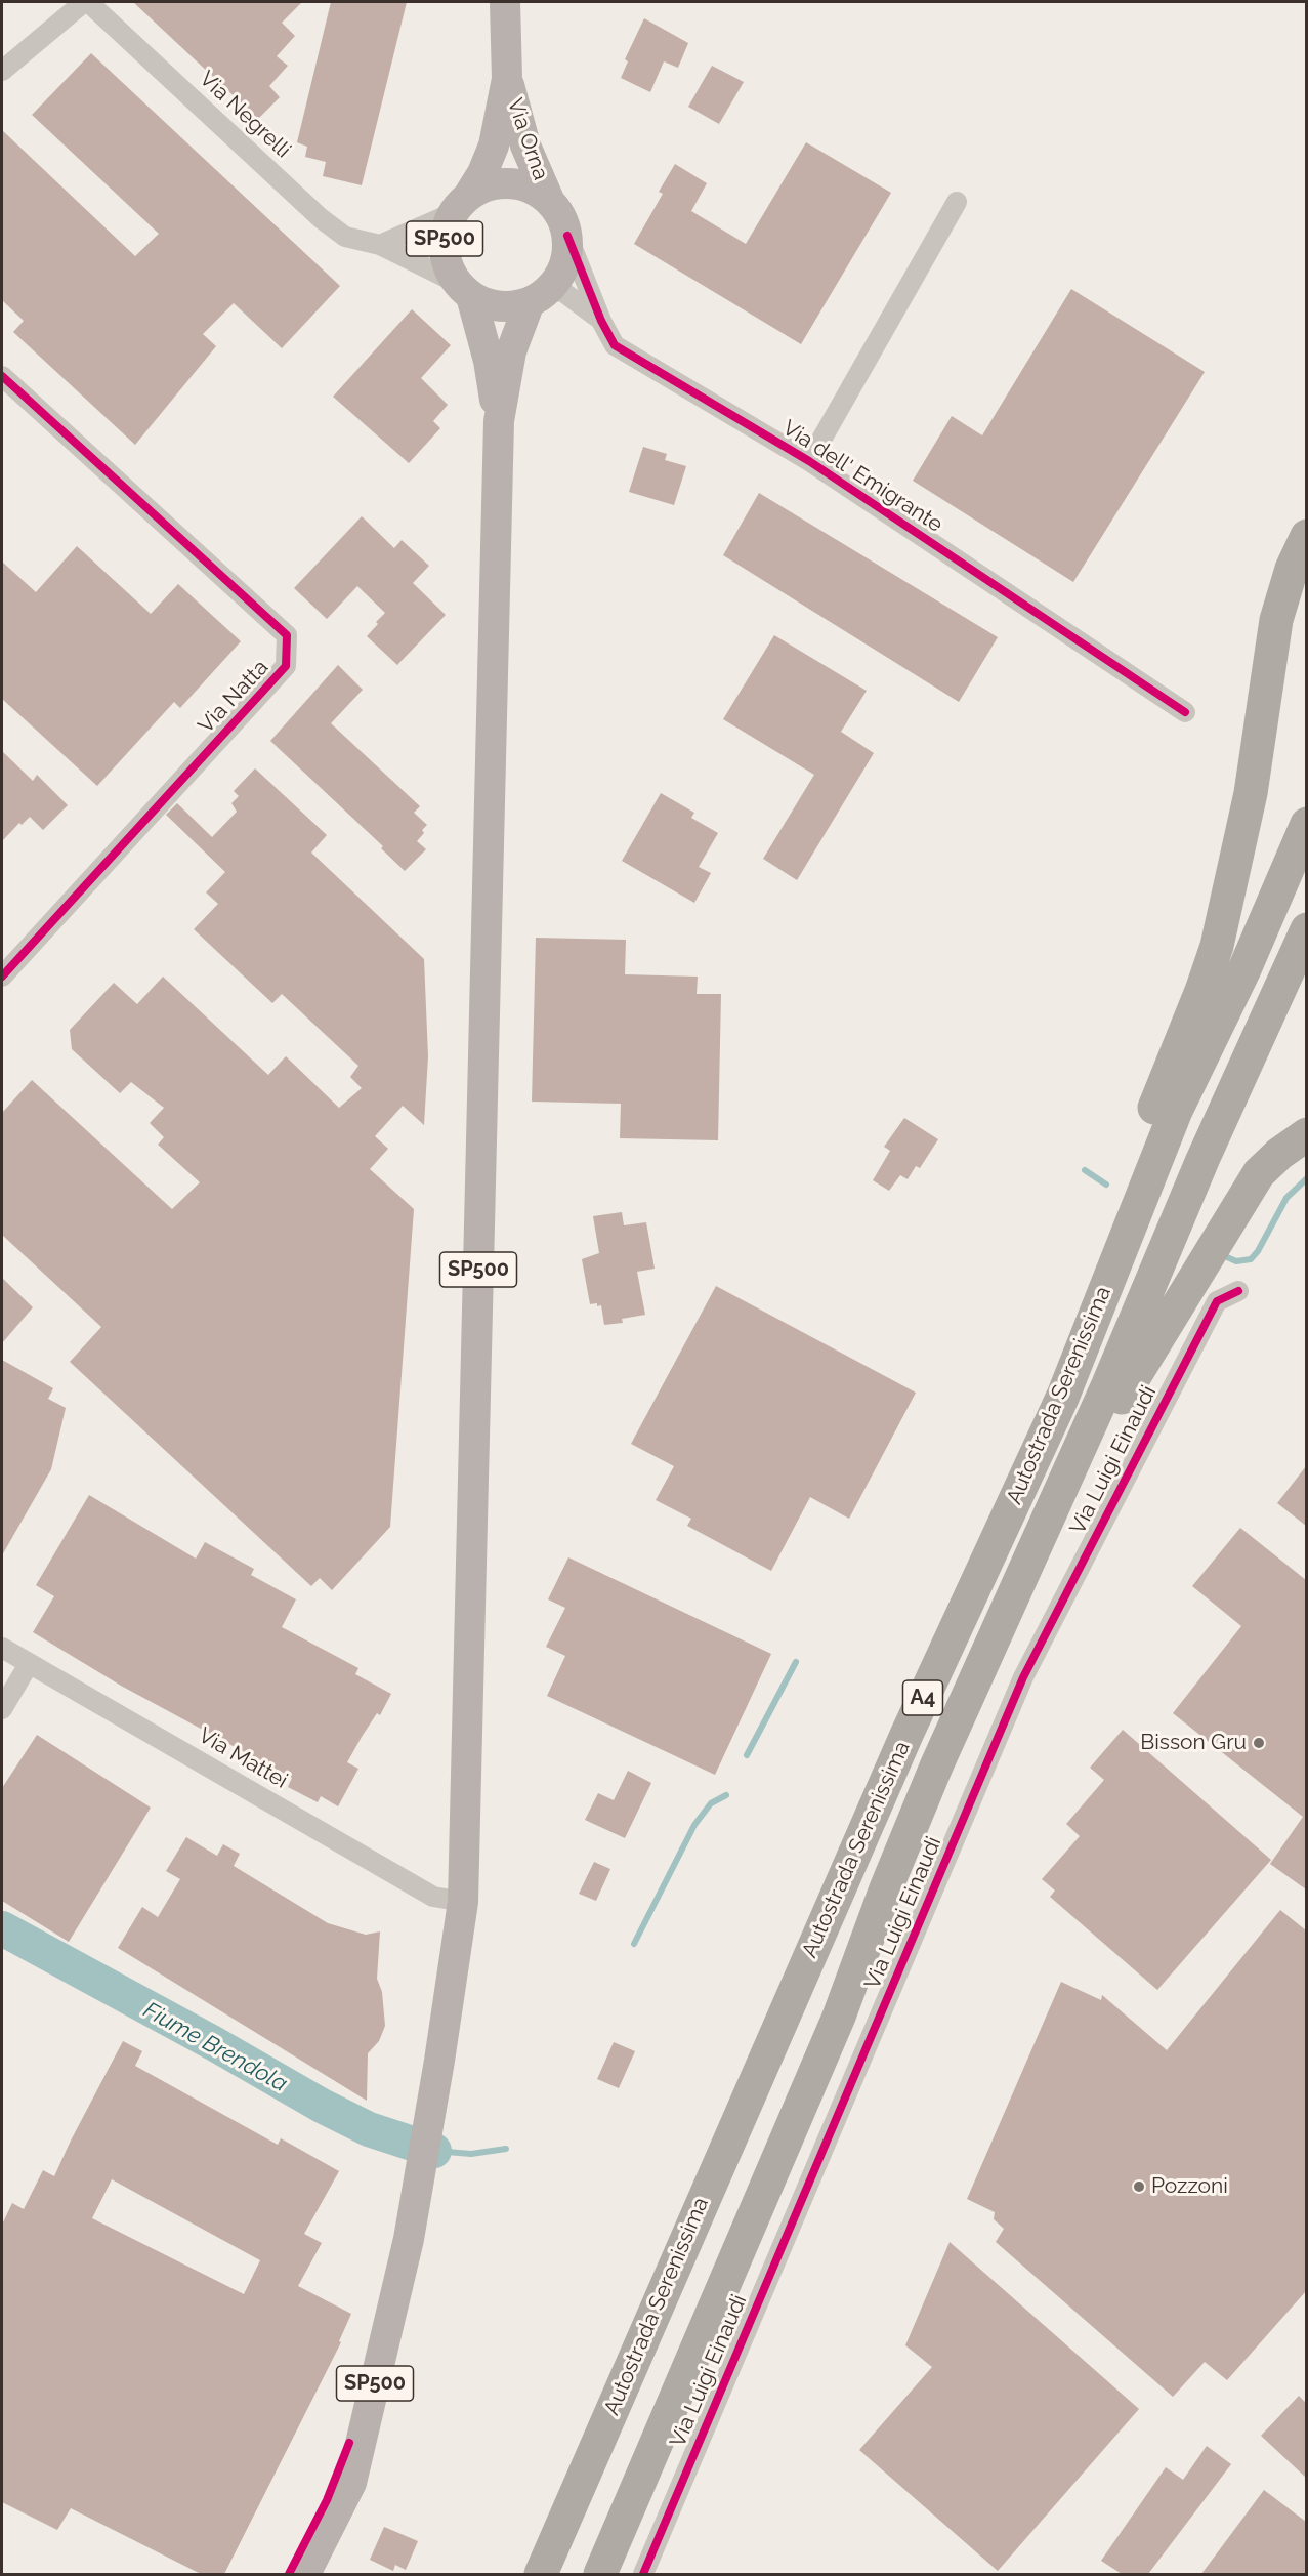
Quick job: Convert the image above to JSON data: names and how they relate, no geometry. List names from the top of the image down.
{
  "streets": {
    "highway": ["Autostrada Serenissima", "A4"],
    "main road": ["Via Orna", "SP500"],
    "street": [
      "Via Negrelli",
      "Via dell' Emigrante",
      "Via Natta",
      "Via Luigi Einaudi",
      "Via Mattei"
    ]
  },
  "crossings": [
    ["Via Negrelli", "Via Orna"],
    ["Via Negrelli", "SP500"],
    ["Via Negrelli", "Via dell' Emigrante"],
    ["Via Orna", "SP500"],
    ["Via Orna", "Via dell' Emigrante"],
    ["SP500", "Via dell' Emigrante"],
    ["SP500", "Via Mattei"]
  ],
  "water": ["Fiume Brendola"],
  "places": ["Bisson Gru", "Pozzoni"]
}
